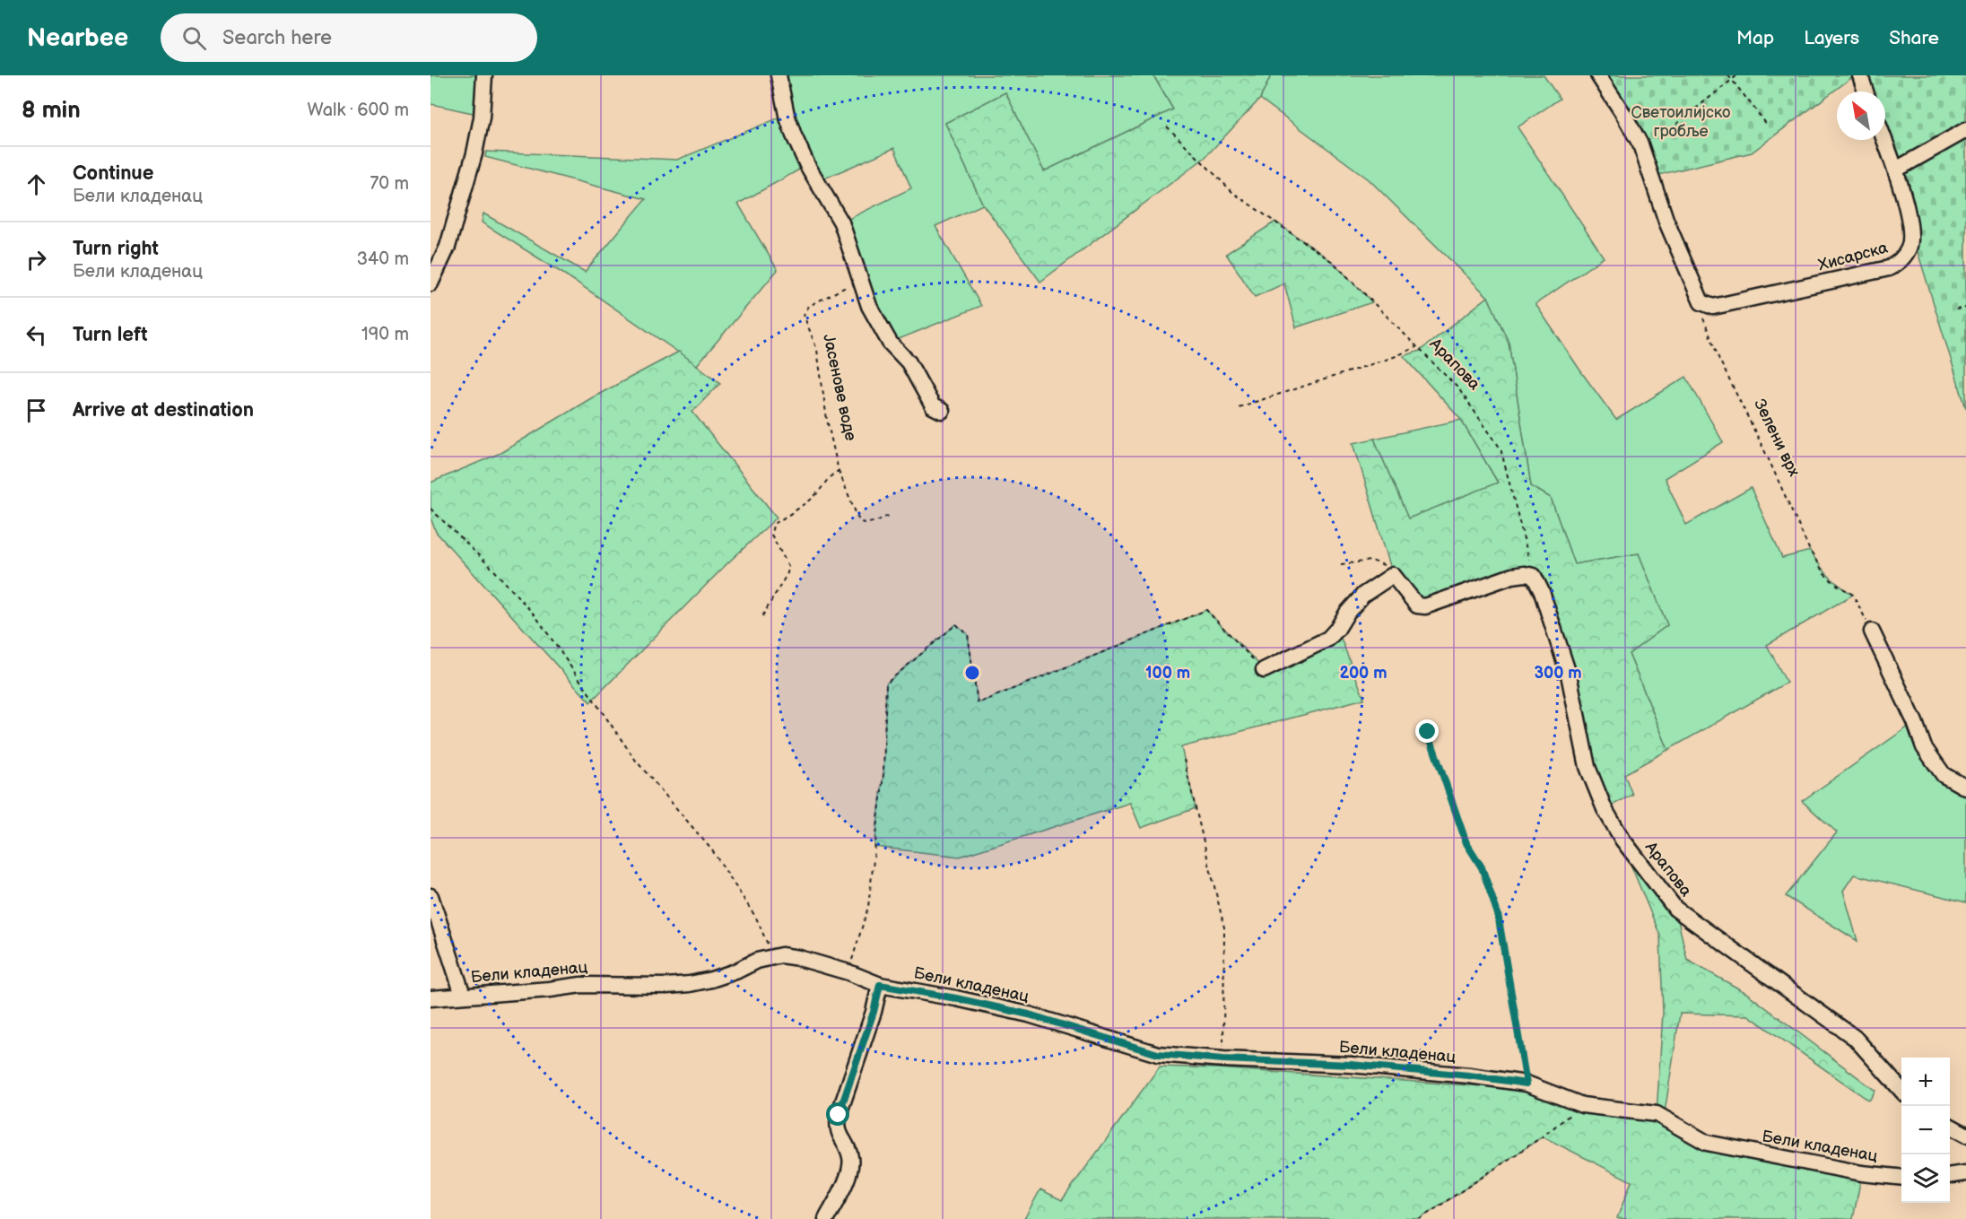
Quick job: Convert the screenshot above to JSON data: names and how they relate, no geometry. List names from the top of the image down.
{
  "streets": {
    "street": ["Хисарска", "Арапова", "Бели кладенац"],
    "path": ["Јасенове воде", "Зелени врх"]
  },
  "crossings": [
    ["Хисарска", "Зелени врх"]
  ],
  "parks": ["Светоилијско гробље"],
  "north": "top left",
  "page": {
    "header": "Nearbee",
    "search": "Search here",
    "nav": ["Map", "Layers", "Share"],
    "heading": ["8 min", "Walk · 600 m"],
    "list": [
      ["Continue", "Бели кладенац", "70 m"],
      ["Turn right", "Бели кладенац", "340 m"],
      ["Turn left", "190 m"],
      "Arrive at destination"
    ],
    "map_buttons": ["+", "−"]
  },
  "rings": ["100 m", "200 m", "300 m"]
}
